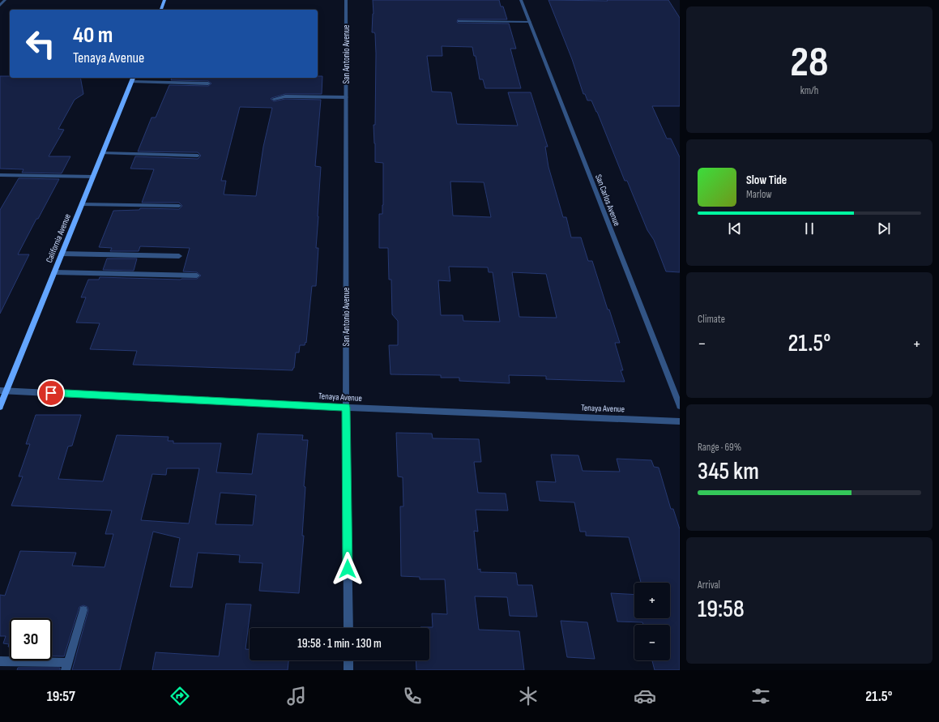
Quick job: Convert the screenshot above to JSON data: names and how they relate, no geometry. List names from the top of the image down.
{
  "streets": {
    "main road": ["California Avenue"],
    "street": ["San Antonio Avenue", "San Carlos Avenue", "Tenaya Avenue"]
  },
  "crossings": [
    ["San Antonio Avenue", "Tenaya Avenue"],
    ["California Avenue", "Tenaya Avenue"]
  ],
  "page": {
    "tile": [
      ["28", "km/h"],
      "Climate",
      ["Range · 69%", "345 km"],
      ["Arrival", "19:58"]
    ],
    "turn": ["40 m", "Tenaya Avenue"],
    "song": ["Slow Tide", "Marlow"],
    "heat": ["−", "21.5°", "+"],
    "map_buttons": ["+", "−"],
    "limit": "30",
    "trip": "19:58 · 1 min · 130 m",
    "tabs": ["19:57", "21.5°"]
  }
}
